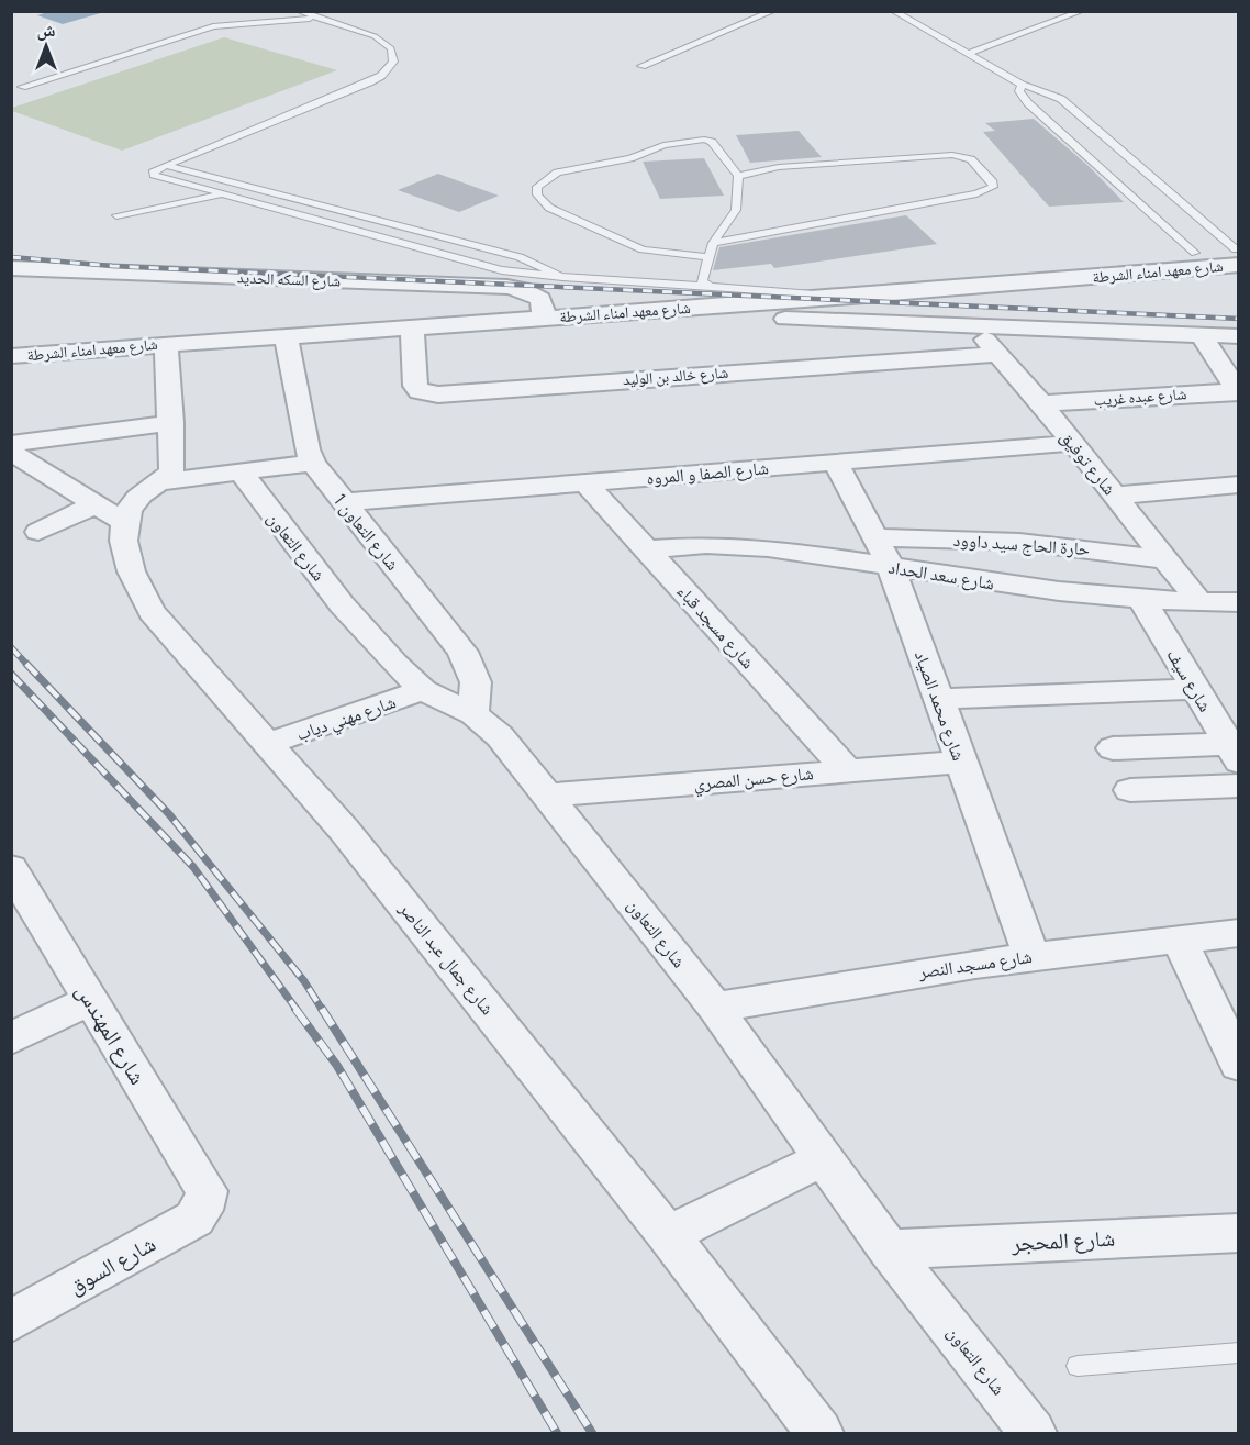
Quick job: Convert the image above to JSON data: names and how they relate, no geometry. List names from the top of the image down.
{
  "streets": {
    "street": [
      "شارع معهد امناء الشرطة",
      "شارع السكه الحديد",
      "شارع خالد بن الوليد",
      "شارع عبده غريب",
      "شارع توفيق",
      "شارع الصفا و المروه",
      "شارع التعاون 1",
      "حارة الحاج سيد داوود",
      "شارع التعاون",
      "شارع سعد الحداد",
      "شارع مسجد قباء",
      "شارع سيف",
      "شارع محمد الصياد",
      "شارع مهني دياب",
      "شارع حسن المصري",
      "شارع جمال عبد الناصر",
      "شارع مسجد النصر",
      "شارع المهندس",
      "شارع المحجر",
      "شارع السوق"
    ]
  },
  "crossings": [
    ["شارع معهد امناء الشرطة", "شارع السكه الحديد"],
    ["شارع معهد امناء الشرطة", "شارع خالد بن الوليد"],
    ["شارع معهد امناء الشرطة", "شارع التعاون 1"],
    ["شارع خالد بن الوليد", "شارع توفيق"],
    ["شارع عبده غريب", "شارع توفيق"],
    ["شارع توفيق", "شارع الصفا و المروه"],
    ["شارع توفيق", "حارة الحاج سيد داوود"],
    ["شارع توفيق", "شارع سعد الحداد"],
    ["شارع الصفا و المروه", "شارع التعاون 1"],
    ["شارع الصفا و المروه", "شارع مسجد قباء"],
    ["شارع الصفا و المروه", "شارع محمد الصياد"],
    ["شارع التعاون 1", "شارع التعاون"],
    ["حارة الحاج سيد داوود", "شارع محمد الصياد"],
    ["شارع التعاون", "شارع مهني دياب"],
    ["شارع التعاون", "شارع حسن المصري"],
    ["شارع التعاون", "شارع مسجد النصر"],
    ["شارع التعاون", "شارع المحجر"],
    ["شارع سعد الحداد", "شارع مسجد قباء"],
    ["شارع سعد الحداد", "شارع سيف"],
    ["شارع سعد الحداد", "شارع محمد الصياد"],
    ["شارع مسجد قباء", "شارع حسن المصري"],
    ["شارع محمد الصياد", "شارع حسن المصري"],
    ["شارع محمد الصياد", "شارع مسجد النصر"],
    ["شارع مهني دياب", "شارع جمال عبد الناصر"],
    ["شارع المهندس", "شارع السوق"]
  ],
  "north": "top"
}
